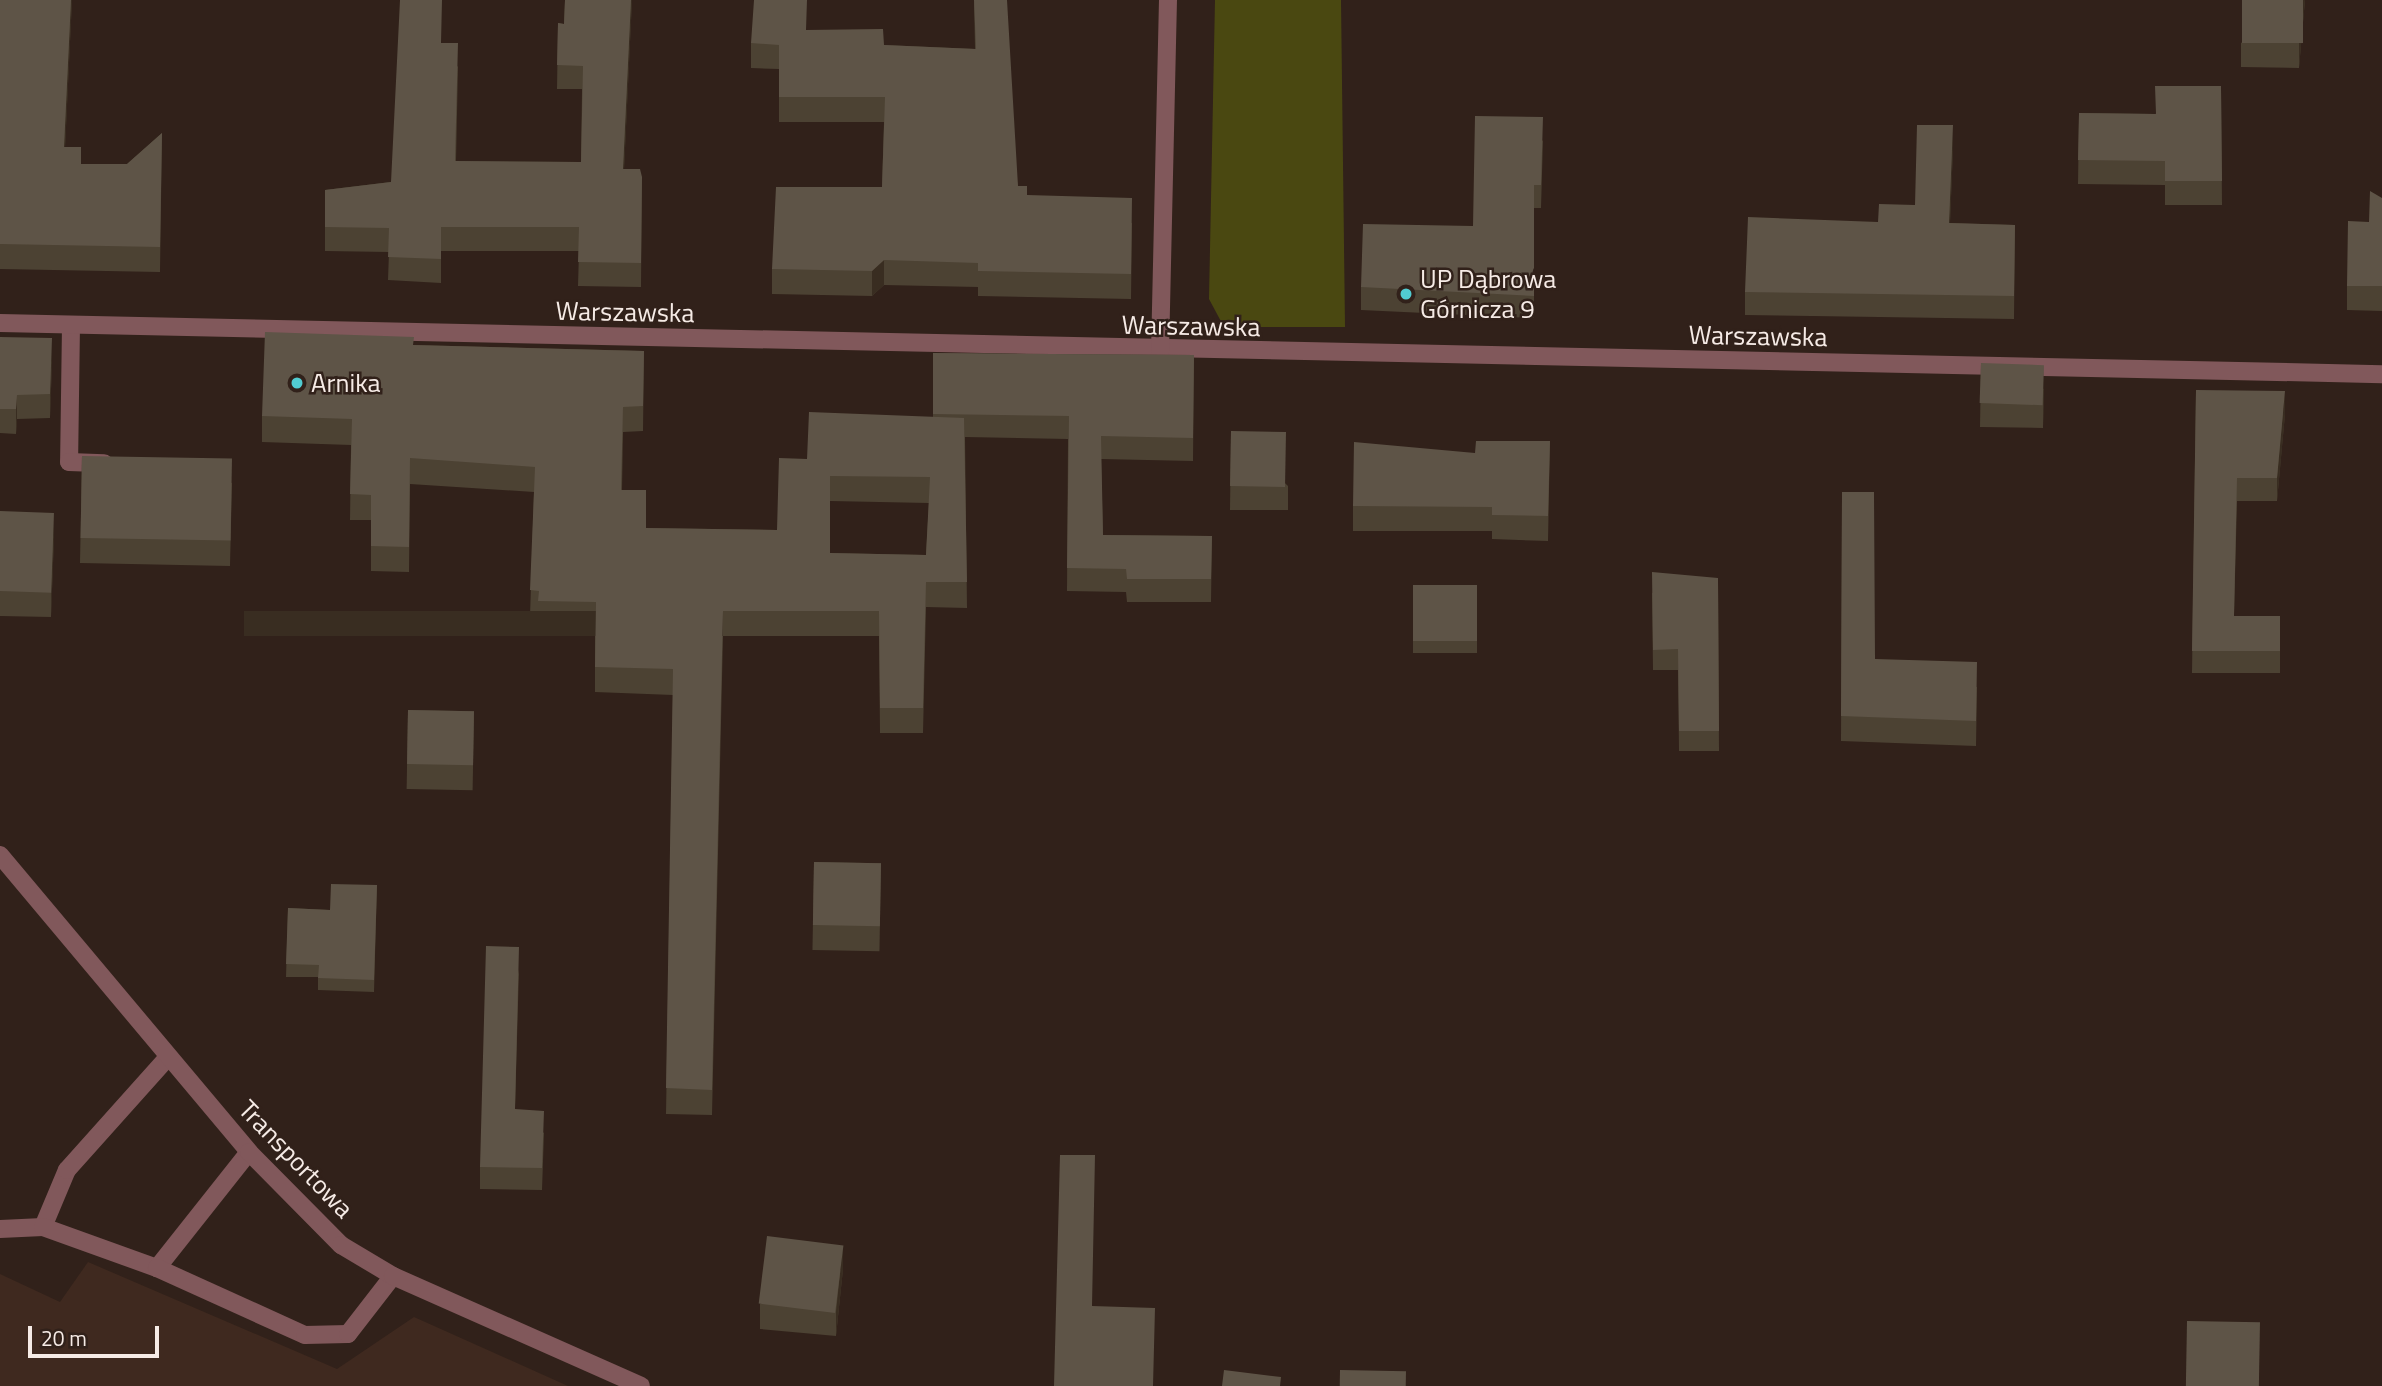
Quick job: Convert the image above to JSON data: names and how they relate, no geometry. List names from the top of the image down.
{
  "streets": {
    "street": ["Warszawska", "Transportowa"]
  },
  "places": ["UP Dąbrowa Górnicza 9", "Arnika"],
  "scale_bar": "20 m"
}
